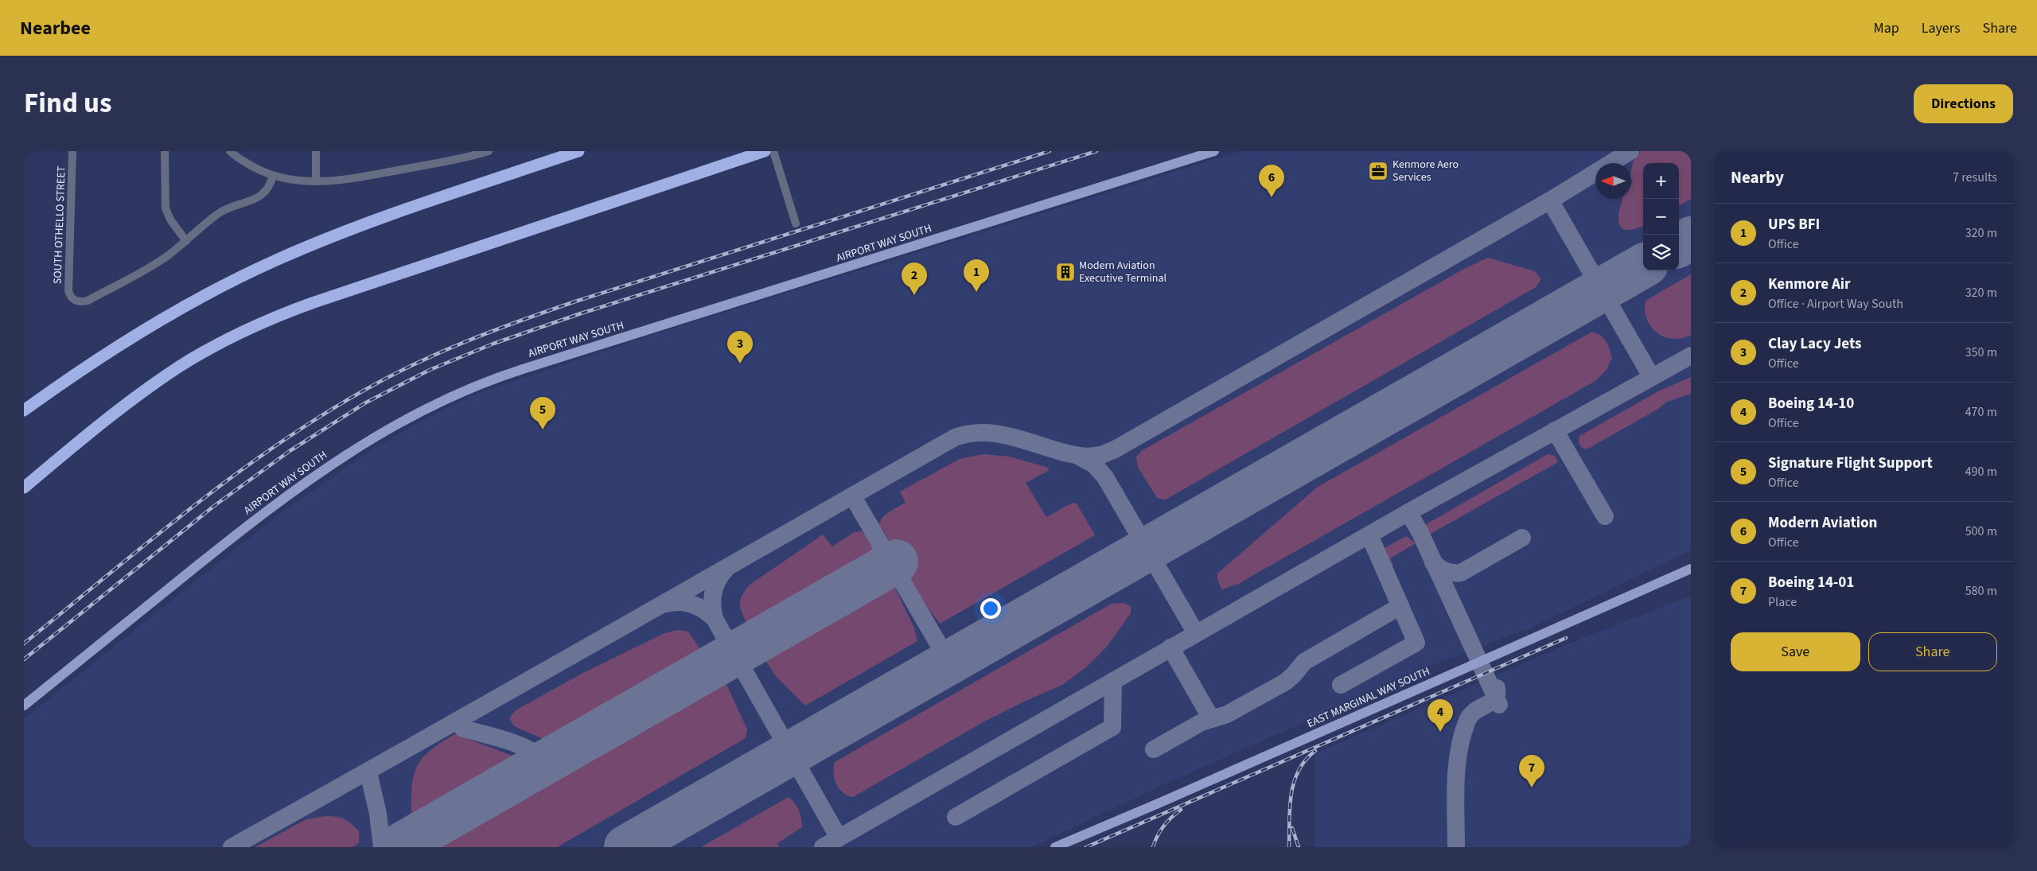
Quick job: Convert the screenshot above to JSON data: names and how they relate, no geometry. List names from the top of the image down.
{
  "streets": {
    "main road": ["AIRPORT WAY SOUTH", "EAST MARGINAL WAY SOUTH"],
    "street": ["SOUTH OTHELLO STREET"]
  },
  "places": {
    "office": ["Kenmore Aero Services"],
    "building": ["Modern Aviation Executive Terminal"]
  },
  "north": "left",
  "page": {
    "header": "Nearbee",
    "nav": ["Map", "Layers", "Share"],
    "title": "Find us",
    "buttons": [
      "Directions",
      ["Save", "Share"]
    ],
    "heading": ["Nearby", "7 results"],
    "map_buttons": ["+", "−"],
    "pins": [
      "6",
      "1",
      "2",
      "3",
      "5",
      "4",
      "7"
    ],
    "list": [
      {
        "mark": "1",
        "name": "UPS BFI",
        "note": "Office",
        "value": "320 m"
      },
      {
        "mark": "2",
        "name": "Kenmore Air",
        "note": "Office · Airport Way South",
        "value": "320 m"
      },
      {
        "mark": "3",
        "name": "Clay Lacy Jets",
        "note": "Office",
        "value": "350 m"
      },
      {
        "mark": "4",
        "name": "Boeing 14-10",
        "note": "Office",
        "value": "470 m"
      },
      {
        "mark": "5",
        "name": "Signature Flight Support",
        "note": "Office",
        "value": "490 m"
      },
      {
        "mark": "6",
        "name": "Modern Aviation",
        "note": "Office",
        "value": "500 m"
      },
      {
        "mark": "7",
        "name": "Boeing 14-01",
        "note": "Place",
        "value": "580 m"
      }
    ]
  }
}
